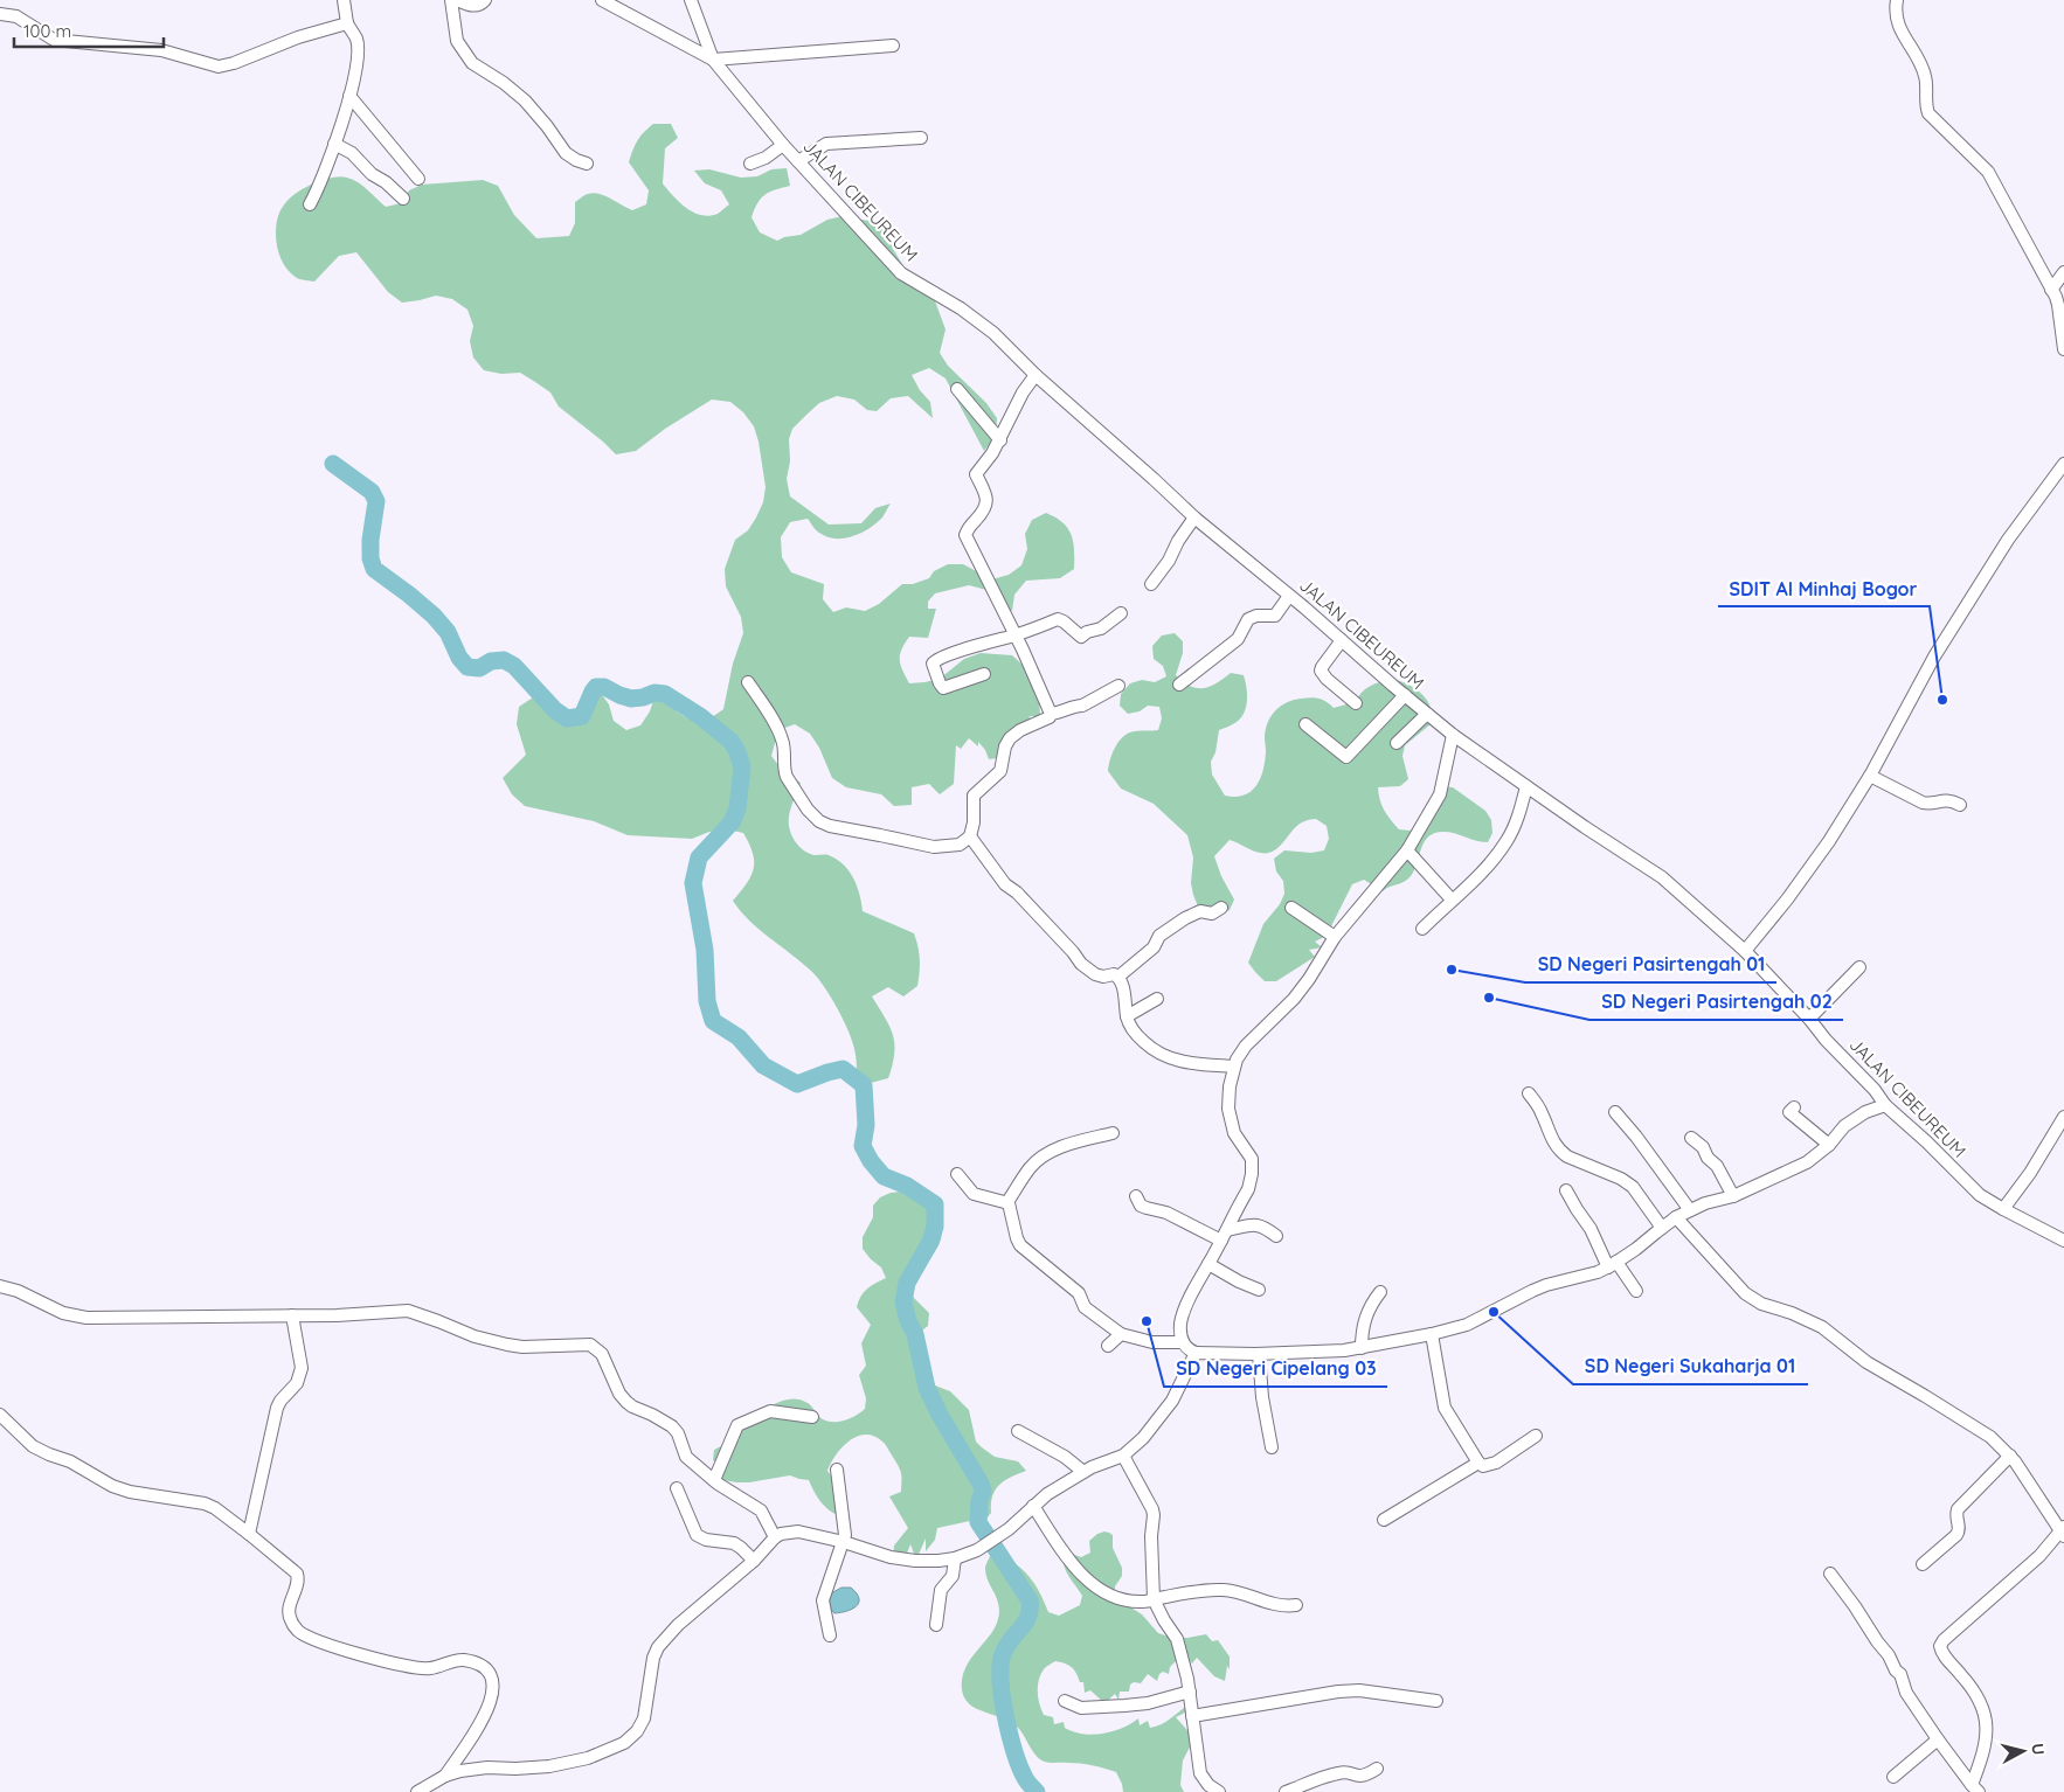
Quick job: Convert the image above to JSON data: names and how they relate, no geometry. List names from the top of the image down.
{
  "streets": {
    "street": ["JALAN CIBEUREUM"]
  },
  "places": [
    "SDIT Al Minhaj Bogor",
    "SD Negeri Pasirtengah 01",
    "SD Negeri Pasirtengah 02",
    "SD Negeri Sukaharja 01",
    "SD Negeri Cipelang 03"
  ],
  "scale_bar": "100 m",
  "north": "right"
}
